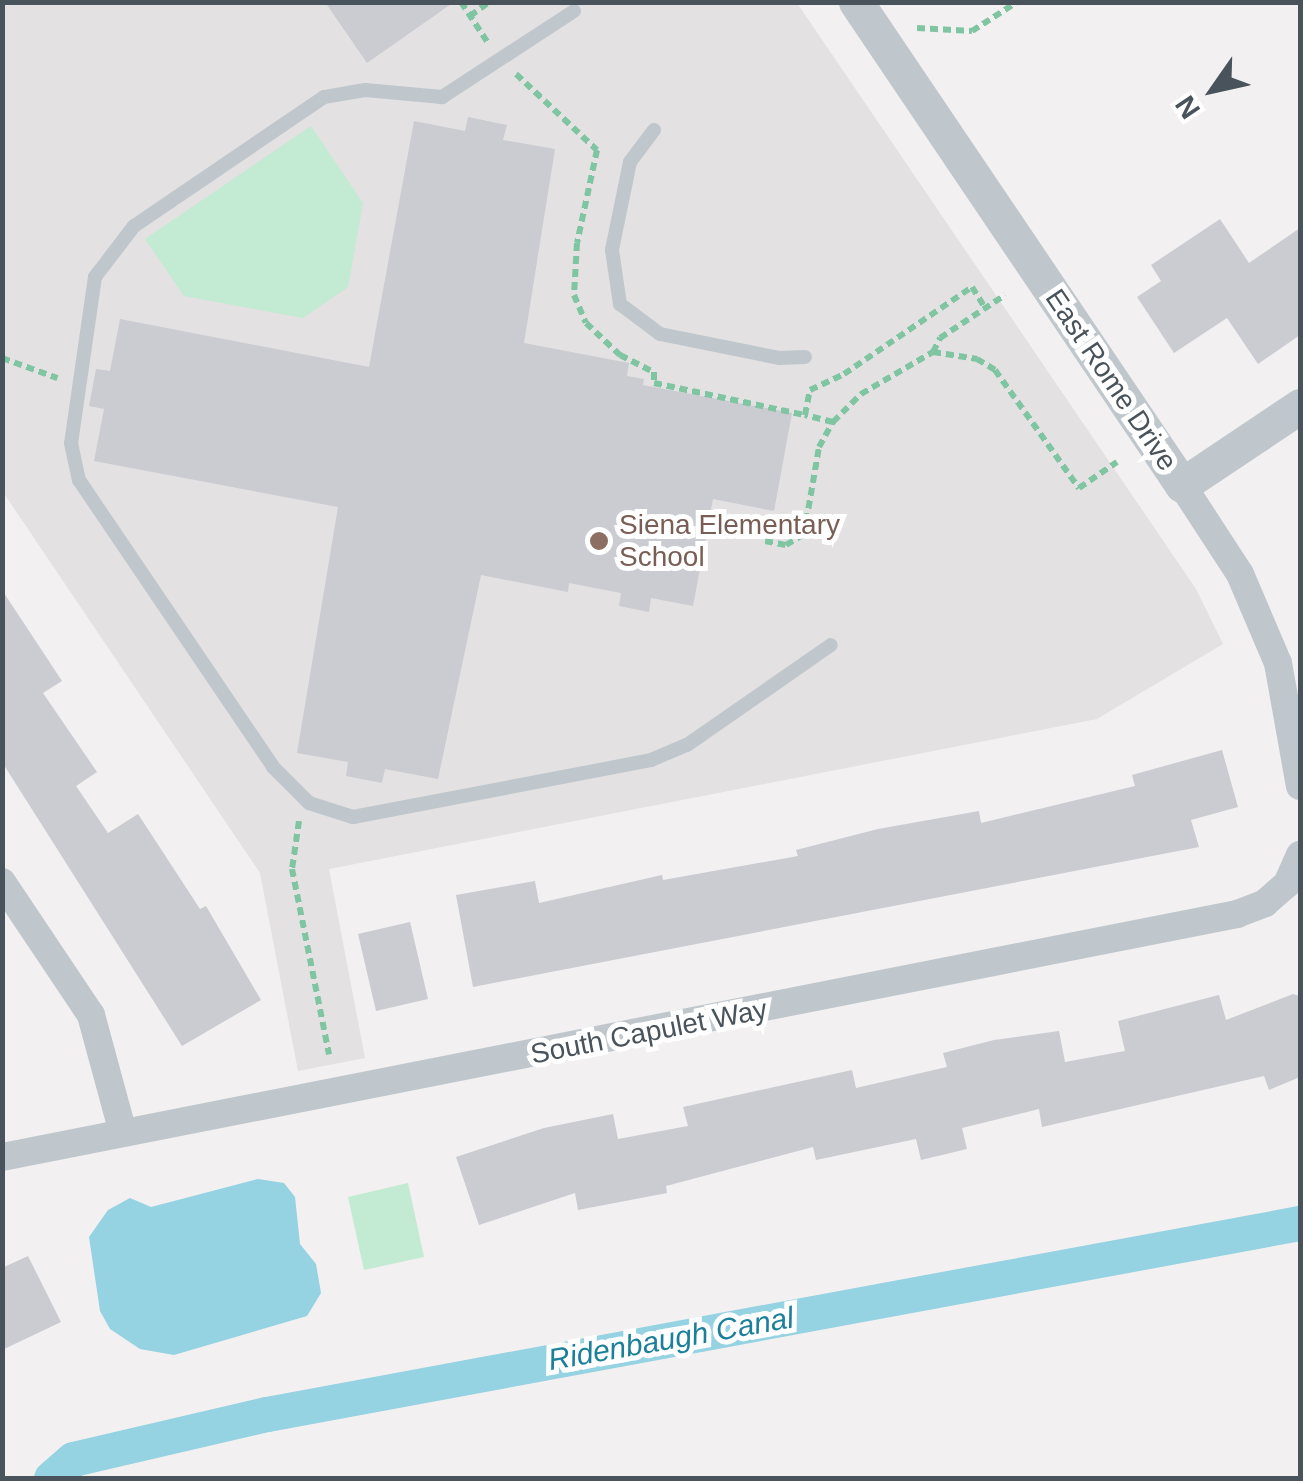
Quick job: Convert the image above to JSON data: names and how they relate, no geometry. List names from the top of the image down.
{
  "streets": {
    "street": ["East Rome Drive", "South Capulet Way"]
  },
  "water": ["Ridenbaugh Canal"],
  "places": ["Siena Elementary School"],
  "north": "bottom left"
}
